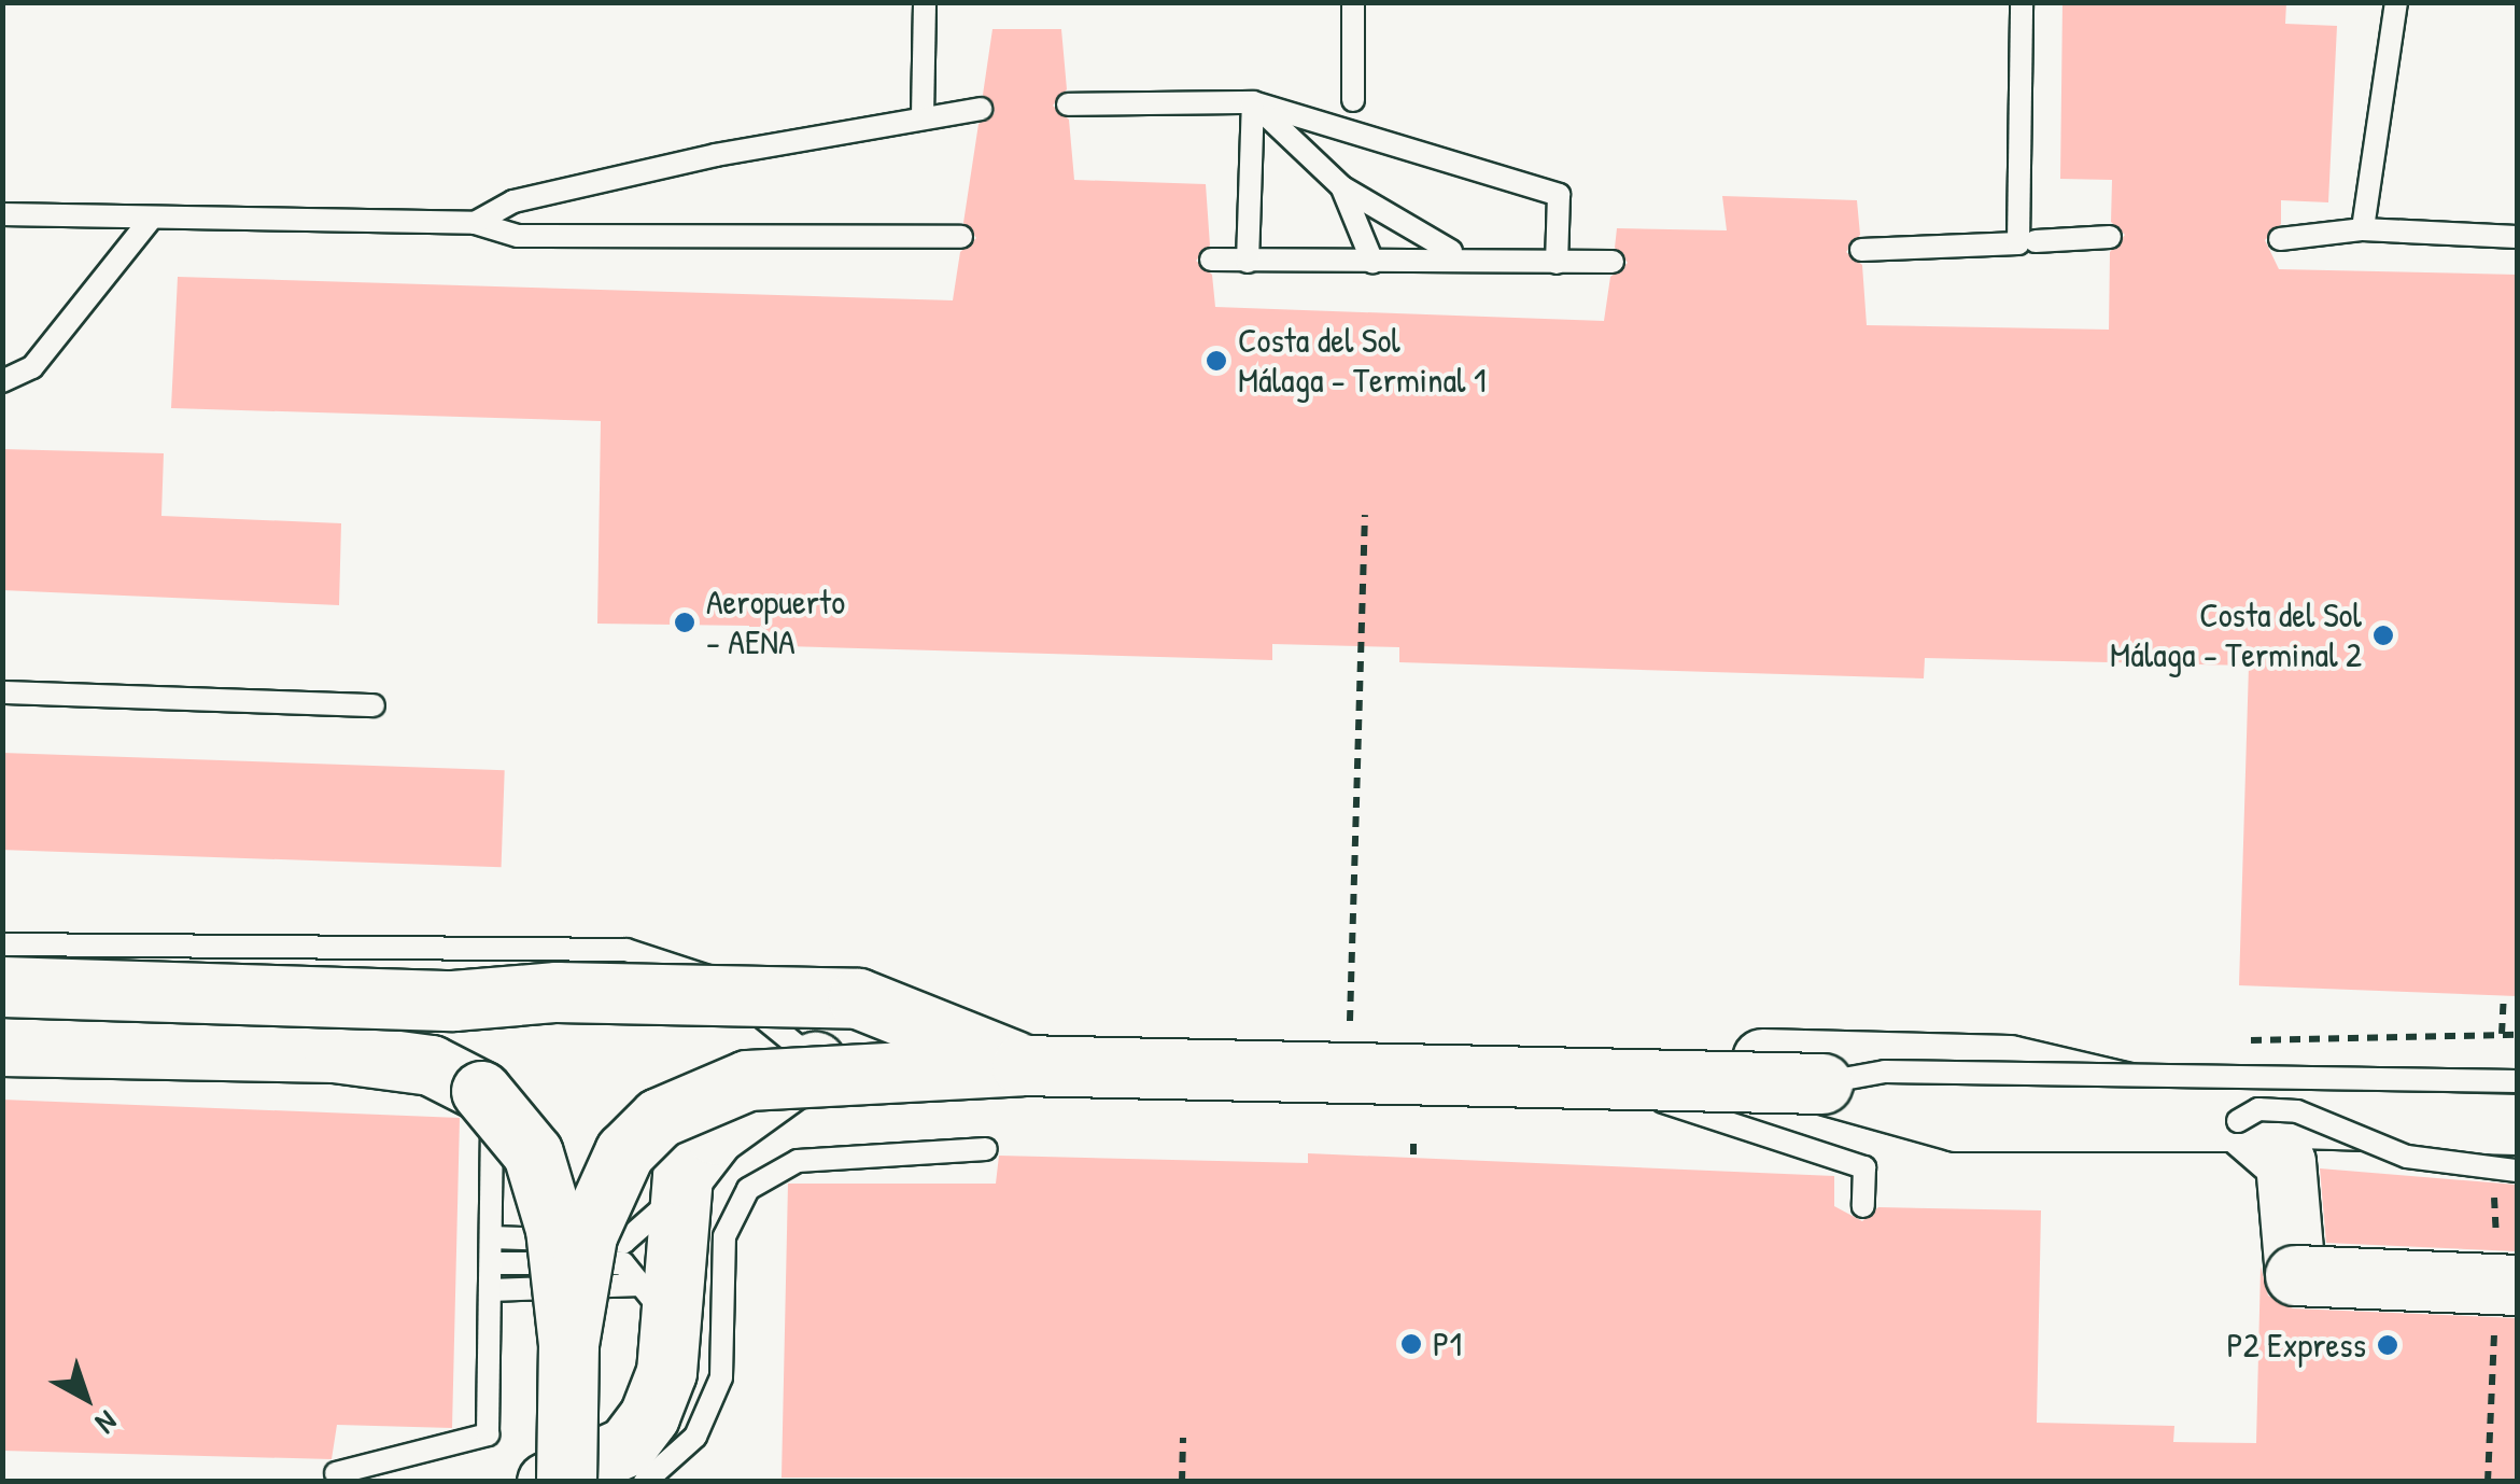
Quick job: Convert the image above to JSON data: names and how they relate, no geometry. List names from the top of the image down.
{
  "places": [
    "Costa del Sol Málaga - Terminal 1",
    "Aeropuerto - AENA",
    "Costa del Sol Málaga - Terminal 2",
    "P1",
    "P2 Express"
  ],
  "north": "bottom right"
}
